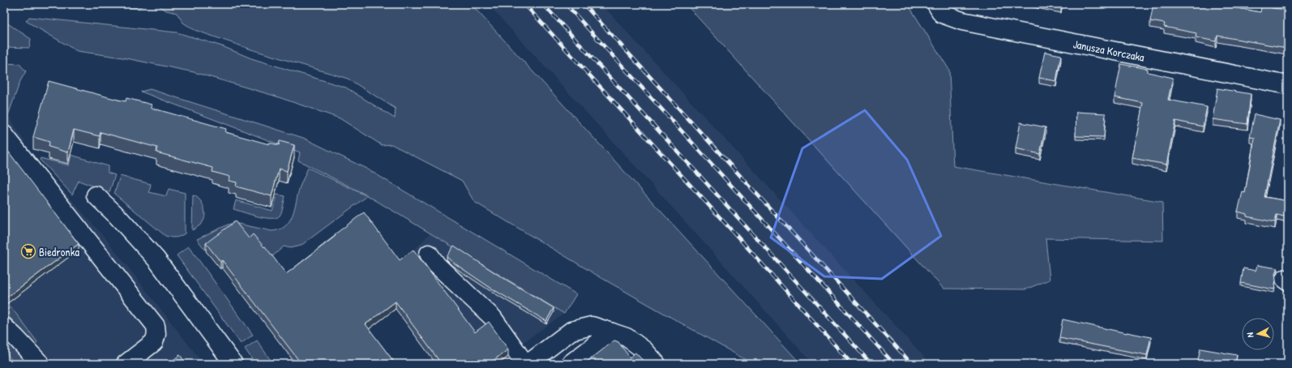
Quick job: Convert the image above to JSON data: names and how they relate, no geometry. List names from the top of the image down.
{
  "streets": {
    "street": ["Janusza Korczaka"]
  },
  "places": {
    "supermarket": ["Biedronka"]
  },
  "north": "left"
}
